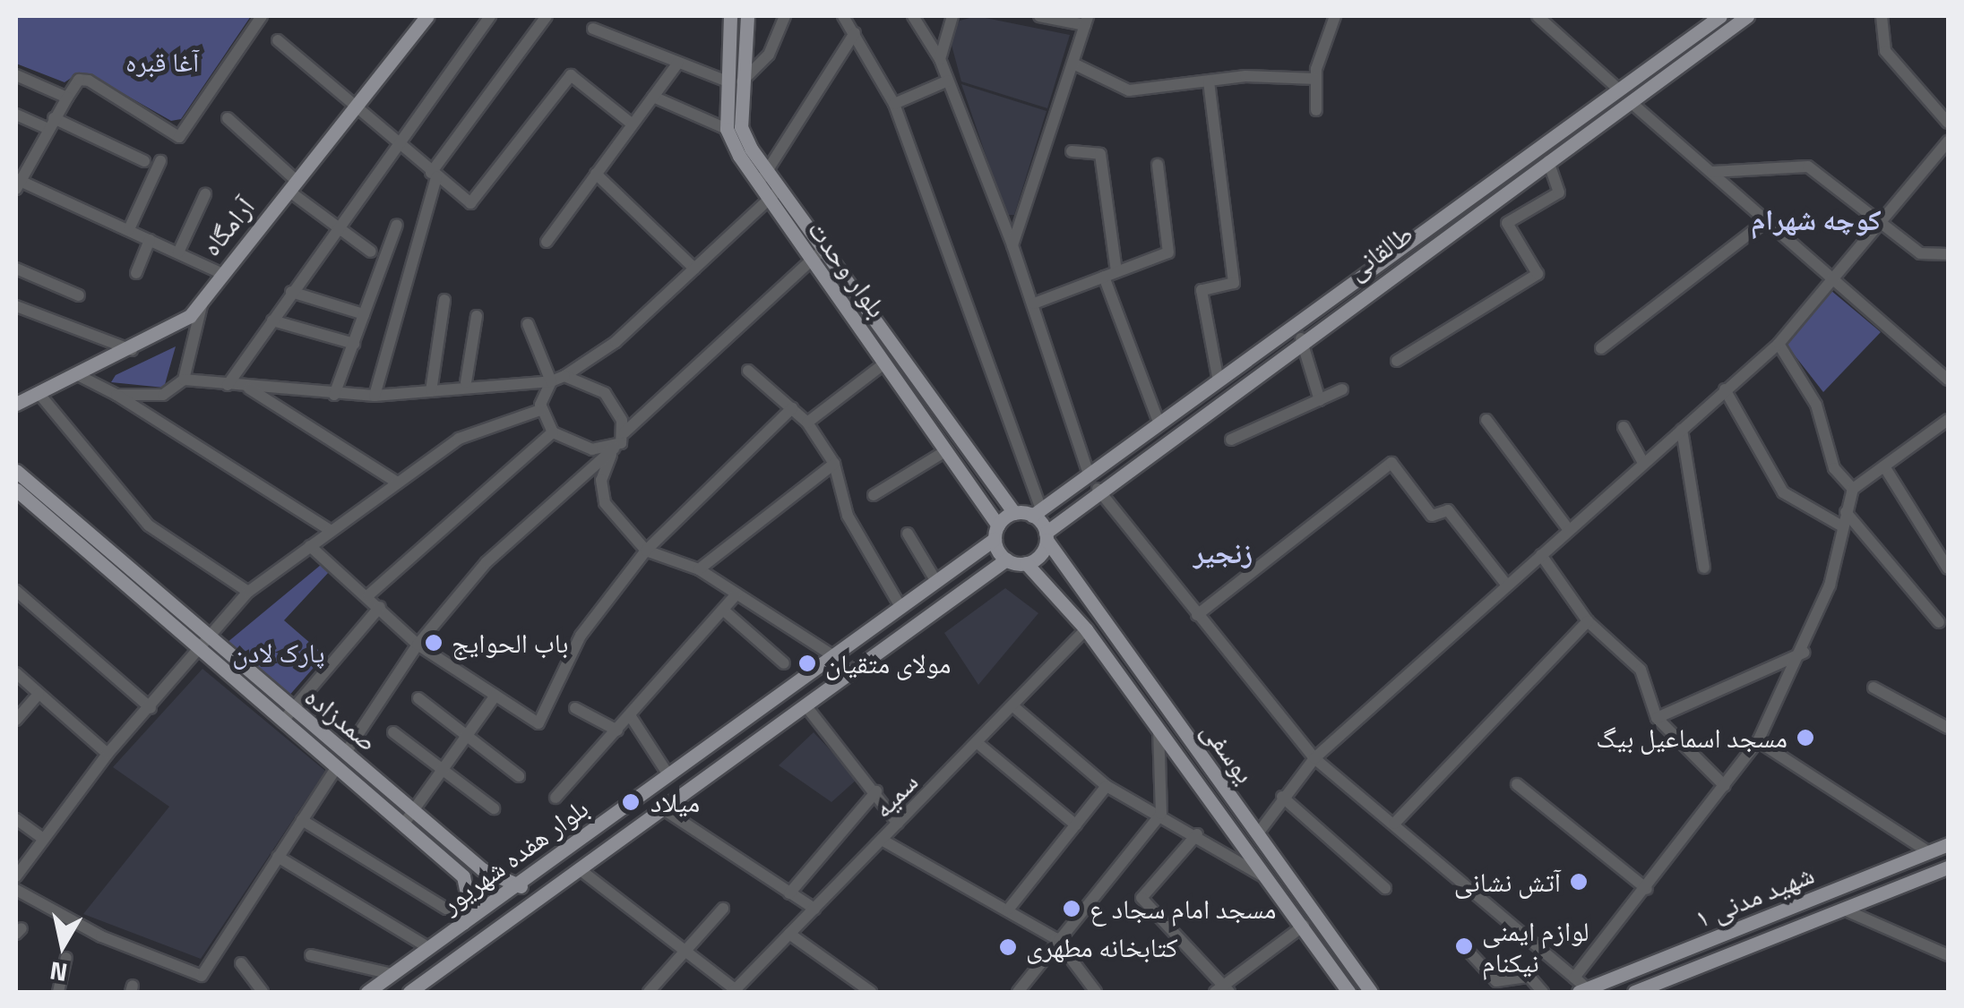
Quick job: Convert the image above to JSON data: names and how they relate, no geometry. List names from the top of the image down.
{
  "streets": {
    "main road": [
      "آرامگاه",
      "طالقانی",
      "بلوار وحدت",
      "صمدزاده",
      "یوسفی",
      "بلوار هفده شهریور",
      "شهید مدنی ۱"
    ],
    "street": ["سمیه"]
  },
  "crossings": [
    ["طالقانی", "بلوار وحدت"],
    ["طالقانی", "یوسفی"],
    ["طالقانی", "بلوار هفده شهریور"],
    ["بلوار وحدت", "یوسفی"],
    ["بلوار وحدت", "بلوار هفده شهریور"],
    ["صمدزاده", "بلوار هفده شهریور"],
    ["یوسفی", "سمیه"],
    ["یوسفی", "بلوار هفده شهریور"]
  ],
  "districts": ["کوچه شهرام", "زنجیر"],
  "parks": ["آغا قبره", "پارک لادن"],
  "places": [
    "باب الحوایج",
    "مولای متقیان",
    "مسجد اسماعیل بیگ",
    "میلاد",
    "آتش نشانی",
    "مسجد امام سجاد ع",
    "لوازم ایمنی نیکنام",
    "کتابخانه مطهری"
  ],
  "north": "bottom"
}
